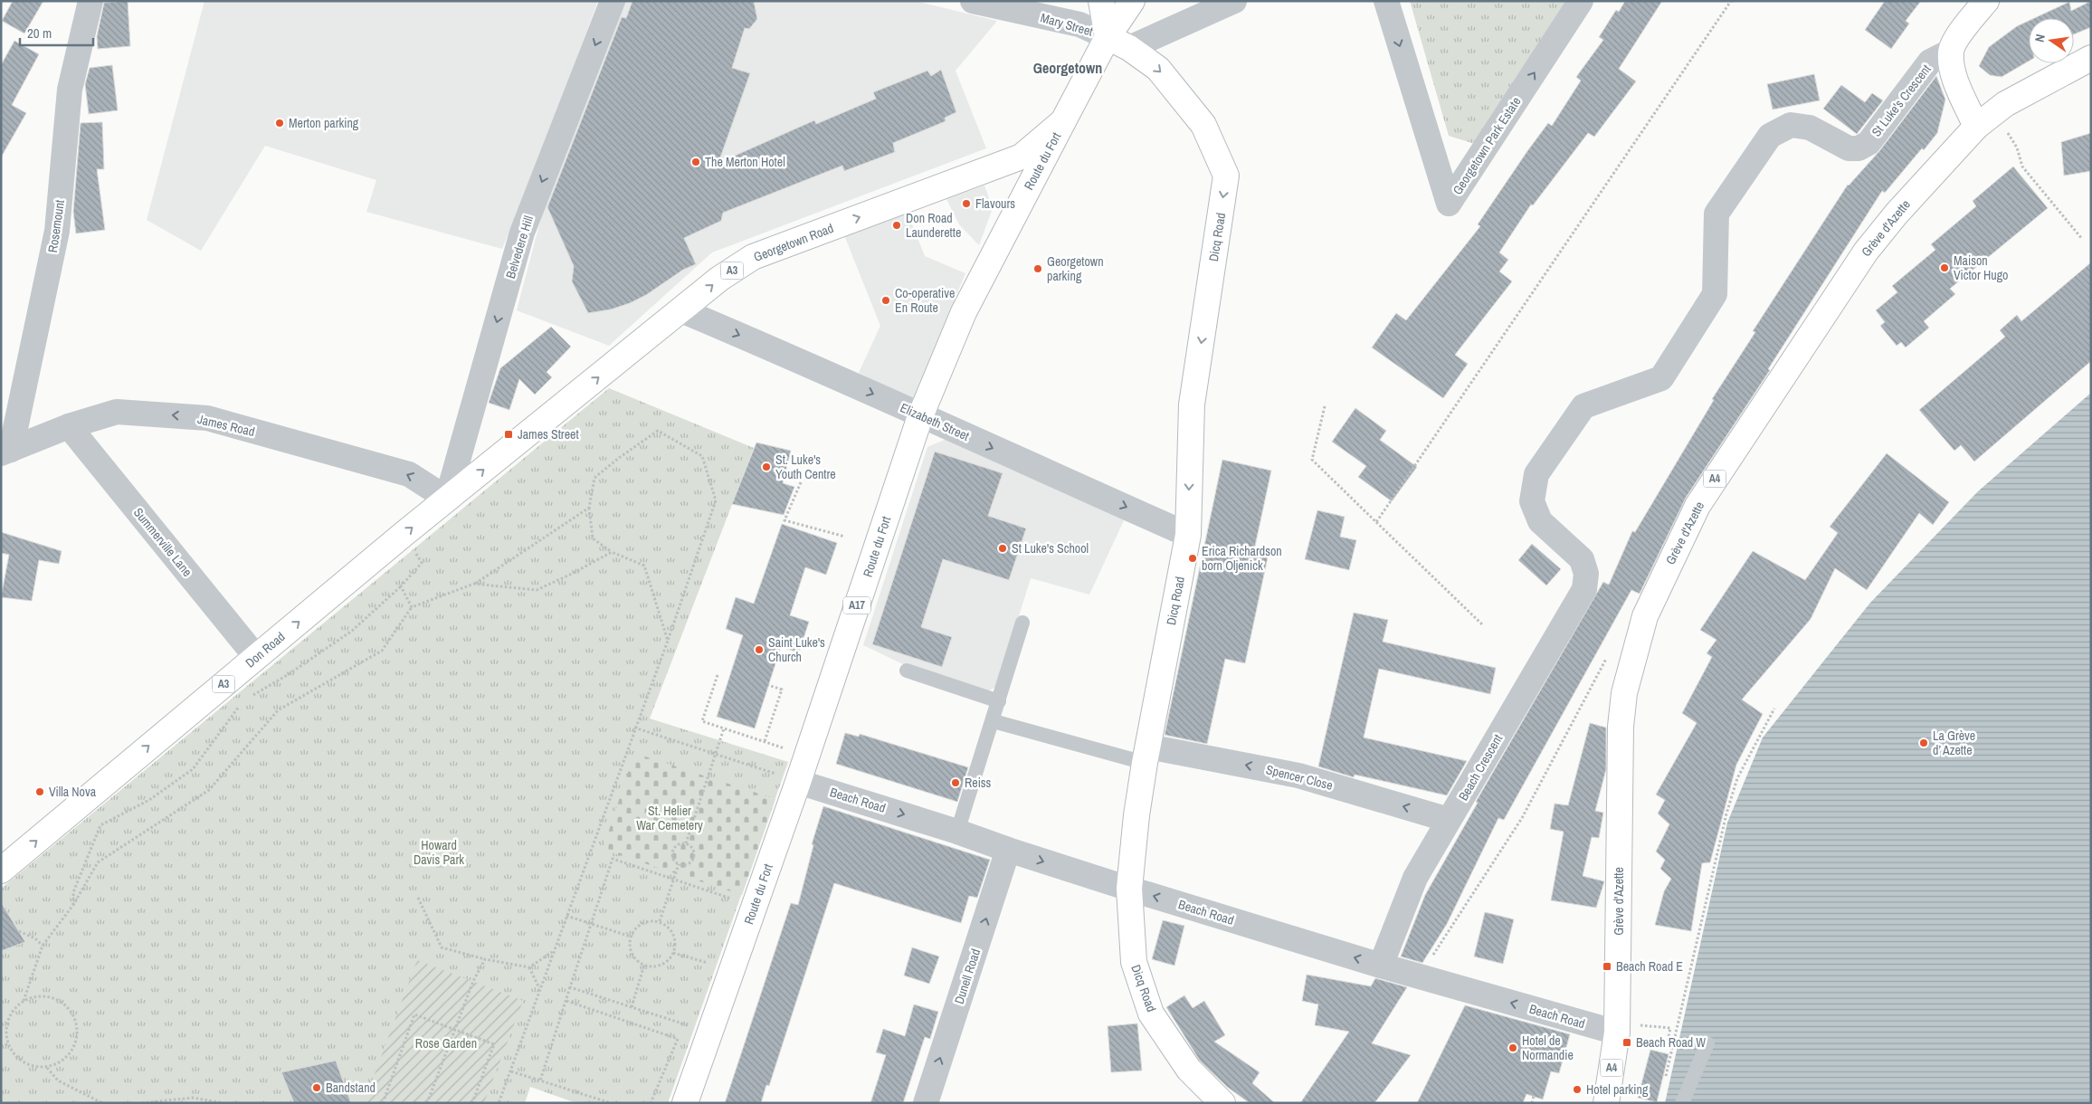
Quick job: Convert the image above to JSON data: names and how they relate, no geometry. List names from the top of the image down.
{
  "streets": {
    "main road": [
      "Route du Fort",
      "Grève d'Azette",
      "Dicq Road",
      "Georgetown Road",
      "A3",
      "A4",
      "A17",
      "Don Road"
    ],
    "street": [
      "Mary Street",
      "St Luke's Crescent",
      "Georgetown Park Estate",
      "Rosemount",
      "Belvedere Hill",
      "Elizabeth Street",
      "James Road",
      "Summerville Lane",
      "Beach Crescent",
      "Spencer Close",
      "Beach Road",
      "Dunell Road"
    ]
  },
  "crossings": [
    ["Mary Street", "Route du Fort"],
    ["Mary Street", "Dicq Road"],
    ["St Luke's Crescent", "Beach Crescent"],
    ["Route du Fort", "Dicq Road"],
    ["Route du Fort", "Georgetown Road"],
    ["Route du Fort", "Elizabeth Street"],
    ["Route du Fort", "Beach Road"],
    ["Rosemount", "James Road"],
    ["Grève d'Azette", "Beach Road"],
    ["Dicq Road", "Elizabeth Street"],
    ["Dicq Road", "Spencer Close"],
    ["Dicq Road", "Beach Road"],
    ["Georgetown Road", "Belvedere Hill"],
    ["Georgetown Road", "Elizabeth Street"],
    ["Georgetown Road", "James Road"],
    ["Georgetown Road", "Don Road"],
    ["Belvedere Hill", "James Road"],
    ["Belvedere Hill", "Don Road"],
    ["James Road", "Summerville Lane"],
    ["James Road", "Don Road"],
    ["Summerville Lane", "Don Road"],
    ["Beach Crescent", "Spencer Close"],
    ["Beach Crescent", "Beach Road"],
    ["Beach Road", "Dunell Road"]
  ],
  "one_way": [
    "Dicq Road",
    "Georgetown Road",
    "Belvedere Hill",
    "Elizabeth Street",
    "James Road",
    "Don Road",
    "Spencer Close",
    "Dunell Road"
  ],
  "districts": ["Georgetown"],
  "parks": ["St. Helier War Cemetery", "Howard Davis Park", "Rose Garden"],
  "places": {
    "other": [
      "Merton parking",
      "The Merton Hotel",
      "Flavours",
      "Don Road Launderette",
      "Maison Victor Hugo",
      "Georgetown parking",
      "Co-operative En Route",
      "St. Luke's Youth Centre",
      "St Luke's School",
      "Erica Richardson born Oljenick",
      "Saint Luke's Church",
      "La Grève d’ Azette",
      "Reiss",
      "Villa Nova",
      "Hotel de Normandie",
      "Bandstand",
      "Hotel parking"
    ],
    "transit": ["James Street", "Beach Road E", "Beach Road W"]
  },
  "scale_bar": "20 m",
  "north": "left"
}
